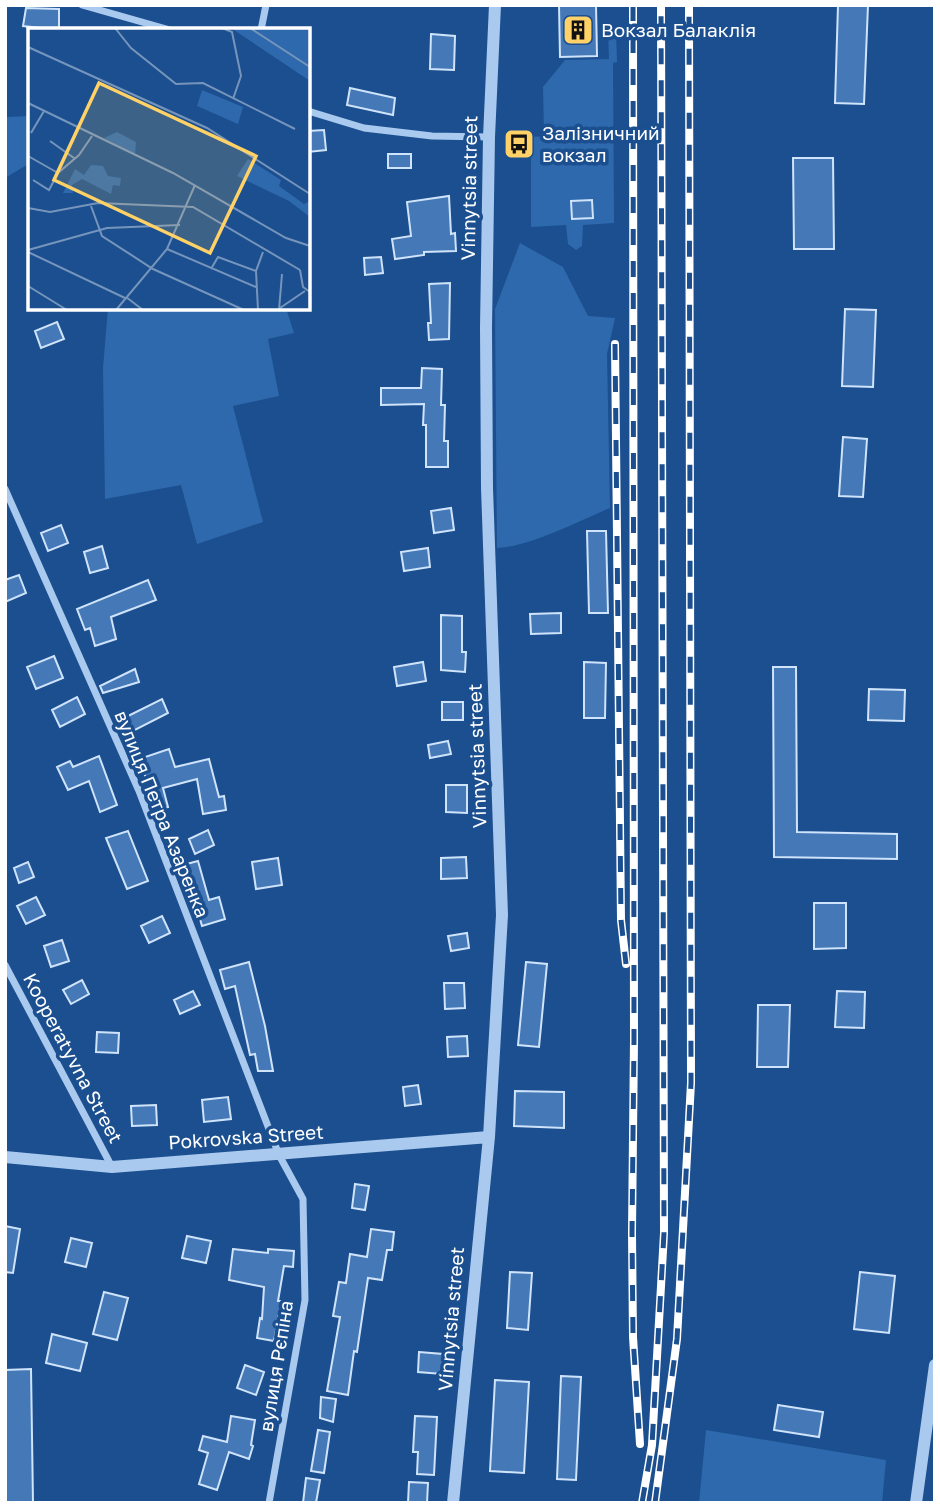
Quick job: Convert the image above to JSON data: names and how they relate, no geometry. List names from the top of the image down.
{
  "streets": {
    "street": [
      "Vinnytsia street",
      "вулиця Петра Азаренка",
      "Kooperatyvna Street",
      "Pokrovska Street",
      "вулиця Рєпіна"
    ]
  },
  "crossings": [
    ["Vinnytsia street", "Pokrovska Street"],
    ["вулиця Петра Азаренка", "Pokrovska Street"],
    ["вулиця Петра Азаренка", "вулиця Рєпіна"],
    ["Kooperatyvna Street", "Pokrovska Street"],
    ["Pokrovska Street", "вулиця Рєпіна"]
  ],
  "places": {
    "building": ["Вокзал Балаклія"],
    "bus stop": ["Залізничний вокзал"]
  }
}
